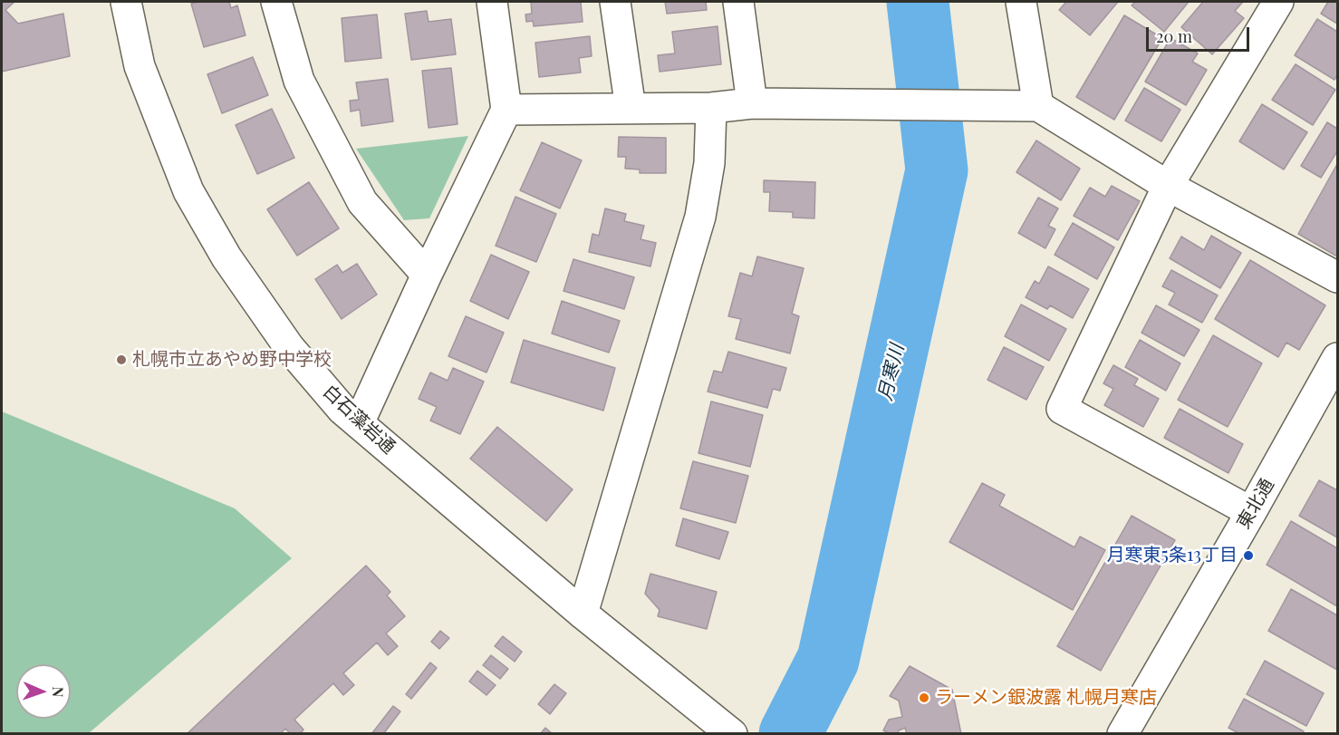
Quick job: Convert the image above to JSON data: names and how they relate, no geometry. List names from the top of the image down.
{
  "streets": {
    "street": ["白石藻岩通", "東北通"]
  },
  "water": ["月寒川"],
  "places": ["札幌市立あやめ野中学校", "月寒東5条13丁目", "ラーメン銀波露 札幌月寒店"],
  "scale_bar": "20 m",
  "north": "right"
}
